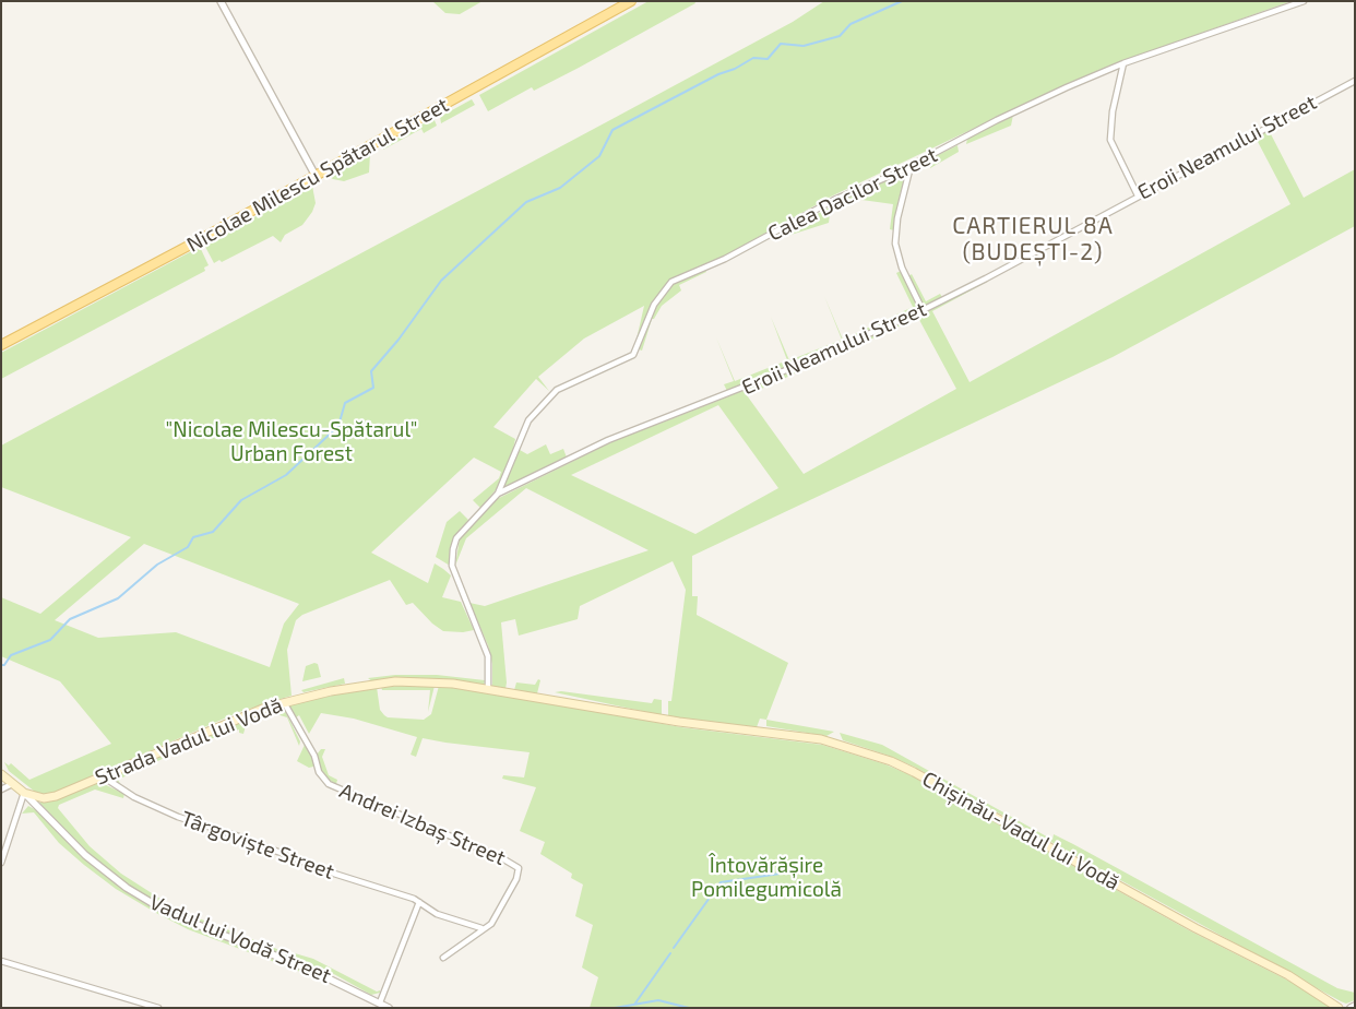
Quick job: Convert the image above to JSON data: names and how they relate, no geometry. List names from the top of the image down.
{
  "streets": {
    "main road": [
      "Nicolae Milescu Spătarul Street",
      "Strada Vadul lui Vodă",
      "Chișinău-Vadul lui Vodă",
      "Vadul lui Vodă Street"
    ],
    "street": [
      "Eroii Neamului Street",
      "Calea Dacilor Street",
      "Andrei Izbaș Street",
      "Târgoviște Street"
    ]
  },
  "crossings": [
    ["Eroii Neamului Street", "Calea Dacilor Street"],
    ["Eroii Neamului Street", "Strada Vadul lui Vodă"],
    ["Strada Vadul lui Vodă", "Andrei Izbaș Street"],
    ["Strada Vadul lui Vodă", "Chișinău-Vadul lui Vodă"],
    ["Strada Vadul lui Vodă", "Târgoviște Street"],
    ["Strada Vadul lui Vodă", "Vadul lui Vodă Street"],
    ["Andrei Izbaș Street", "Târgoviște Street"]
  ],
  "districts": ["CARTIERUL 8A (BUDEȘTI-2)"],
  "parks": ["\"Nicolae Milescu-Spătarul\" Urban Forest", "Întovărășire Pomilegumicolă"]
}
